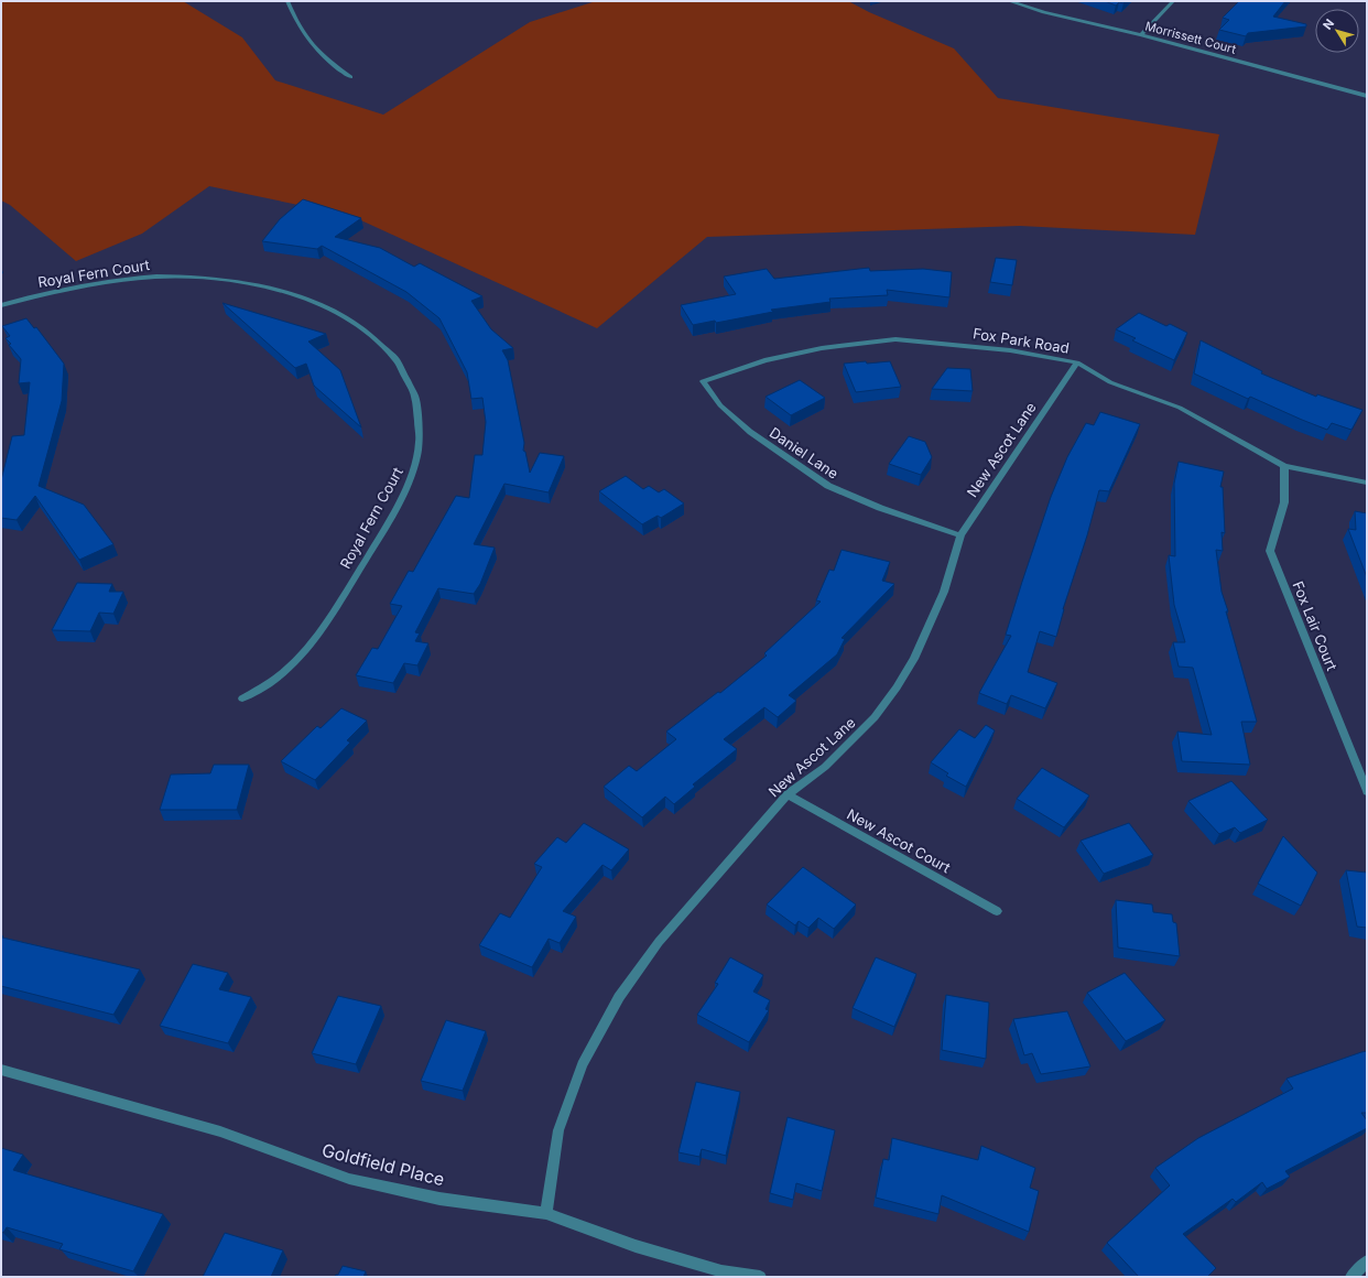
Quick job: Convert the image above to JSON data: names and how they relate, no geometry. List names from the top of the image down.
{
  "streets": {
    "street": [
      "Morrissett Court",
      "Royal Fern Court",
      "Fox Park Road",
      "New Ascot Lane",
      "Daniel Lane",
      "Fox Lair Court",
      "New Ascot Court",
      "Goldfield Place"
    ]
  },
  "crossings": [
    ["Fox Park Road", "New Ascot Lane"],
    ["Fox Park Road", "Daniel Lane"],
    ["Fox Park Road", "Fox Lair Court"],
    ["New Ascot Lane", "Daniel Lane"],
    ["New Ascot Lane", "New Ascot Court"],
    ["New Ascot Lane", "Goldfield Place"]
  ],
  "north": "top left"
}
